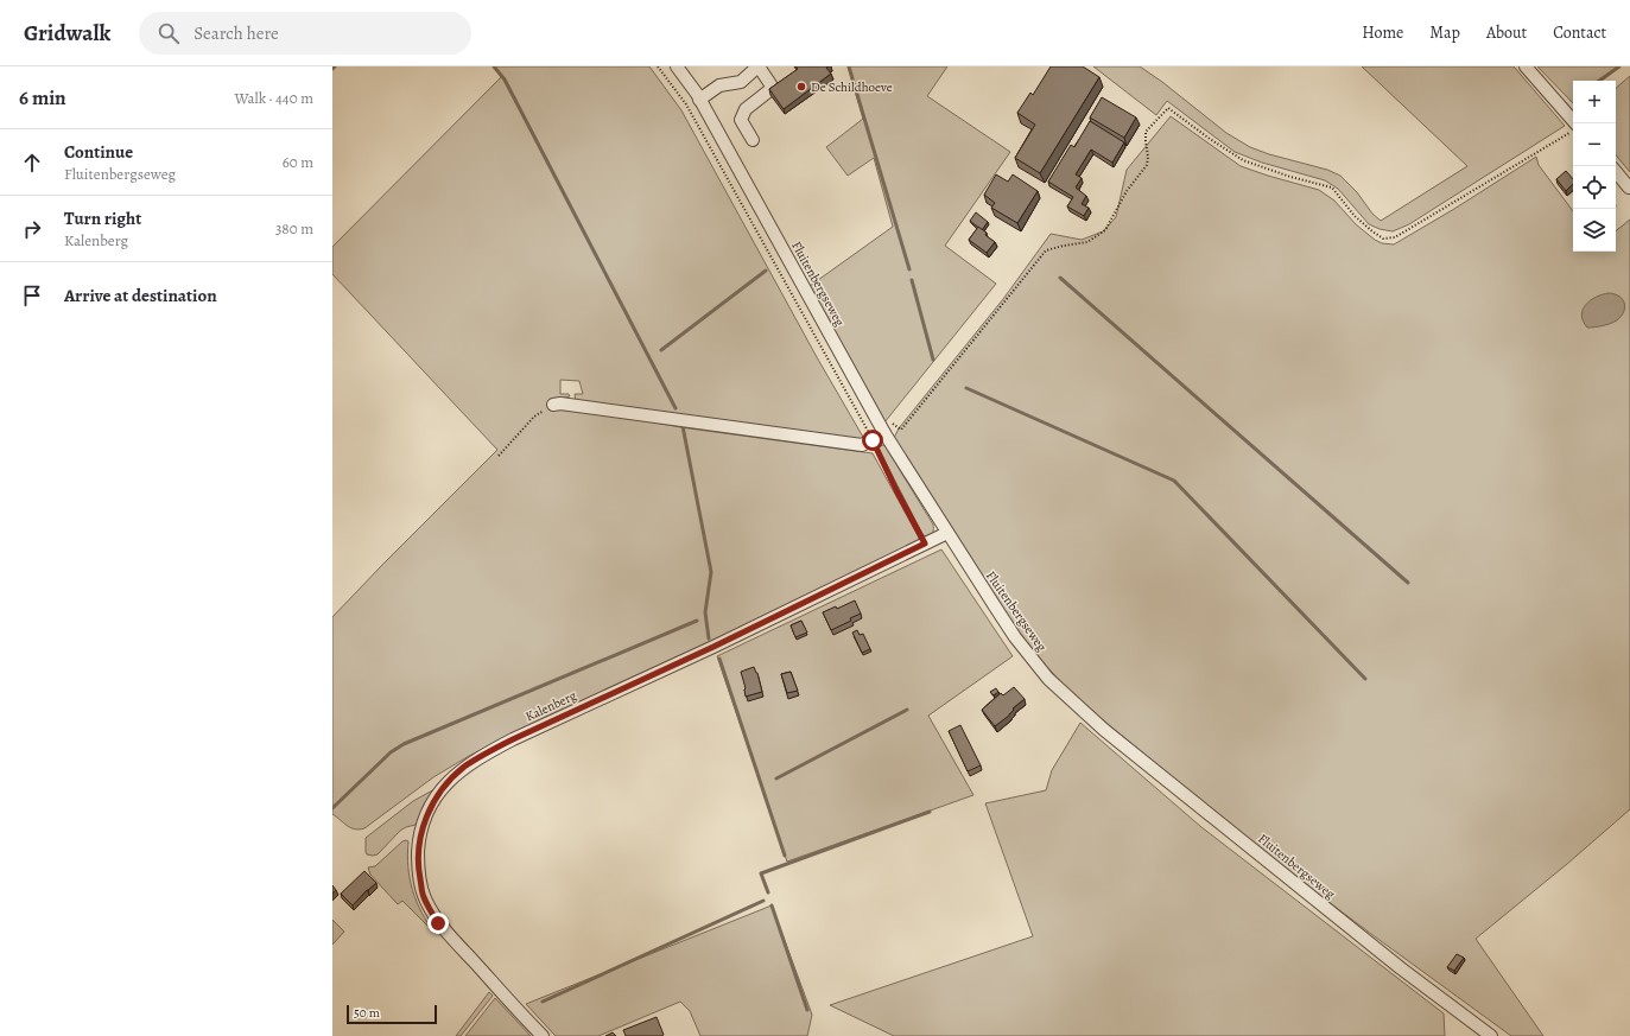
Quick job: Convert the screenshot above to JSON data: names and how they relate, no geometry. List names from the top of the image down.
{
  "streets": {
    "street": ["Fluitenbergseweg", "Kalenberg"]
  },
  "crossings": [
    ["Fluitenbergseweg", "Kalenberg"]
  ],
  "places": ["De Schildhoeve"],
  "scale_bar": "50 m",
  "page": {
    "header": "Gridwalk",
    "search": "Search here",
    "nav": [
      "Home",
      "Map",
      "About",
      "Contact"
    ],
    "heading": ["6 min", "Walk · 440 m"],
    "map_buttons": ["+", "−"],
    "list": [
      ["Continue", "Fluitenbergseweg", "60 m"],
      ["Turn right", "Kalenberg", "380 m"],
      "Arrive at destination"
    ],
    "scale": "50 m"
  }
}
